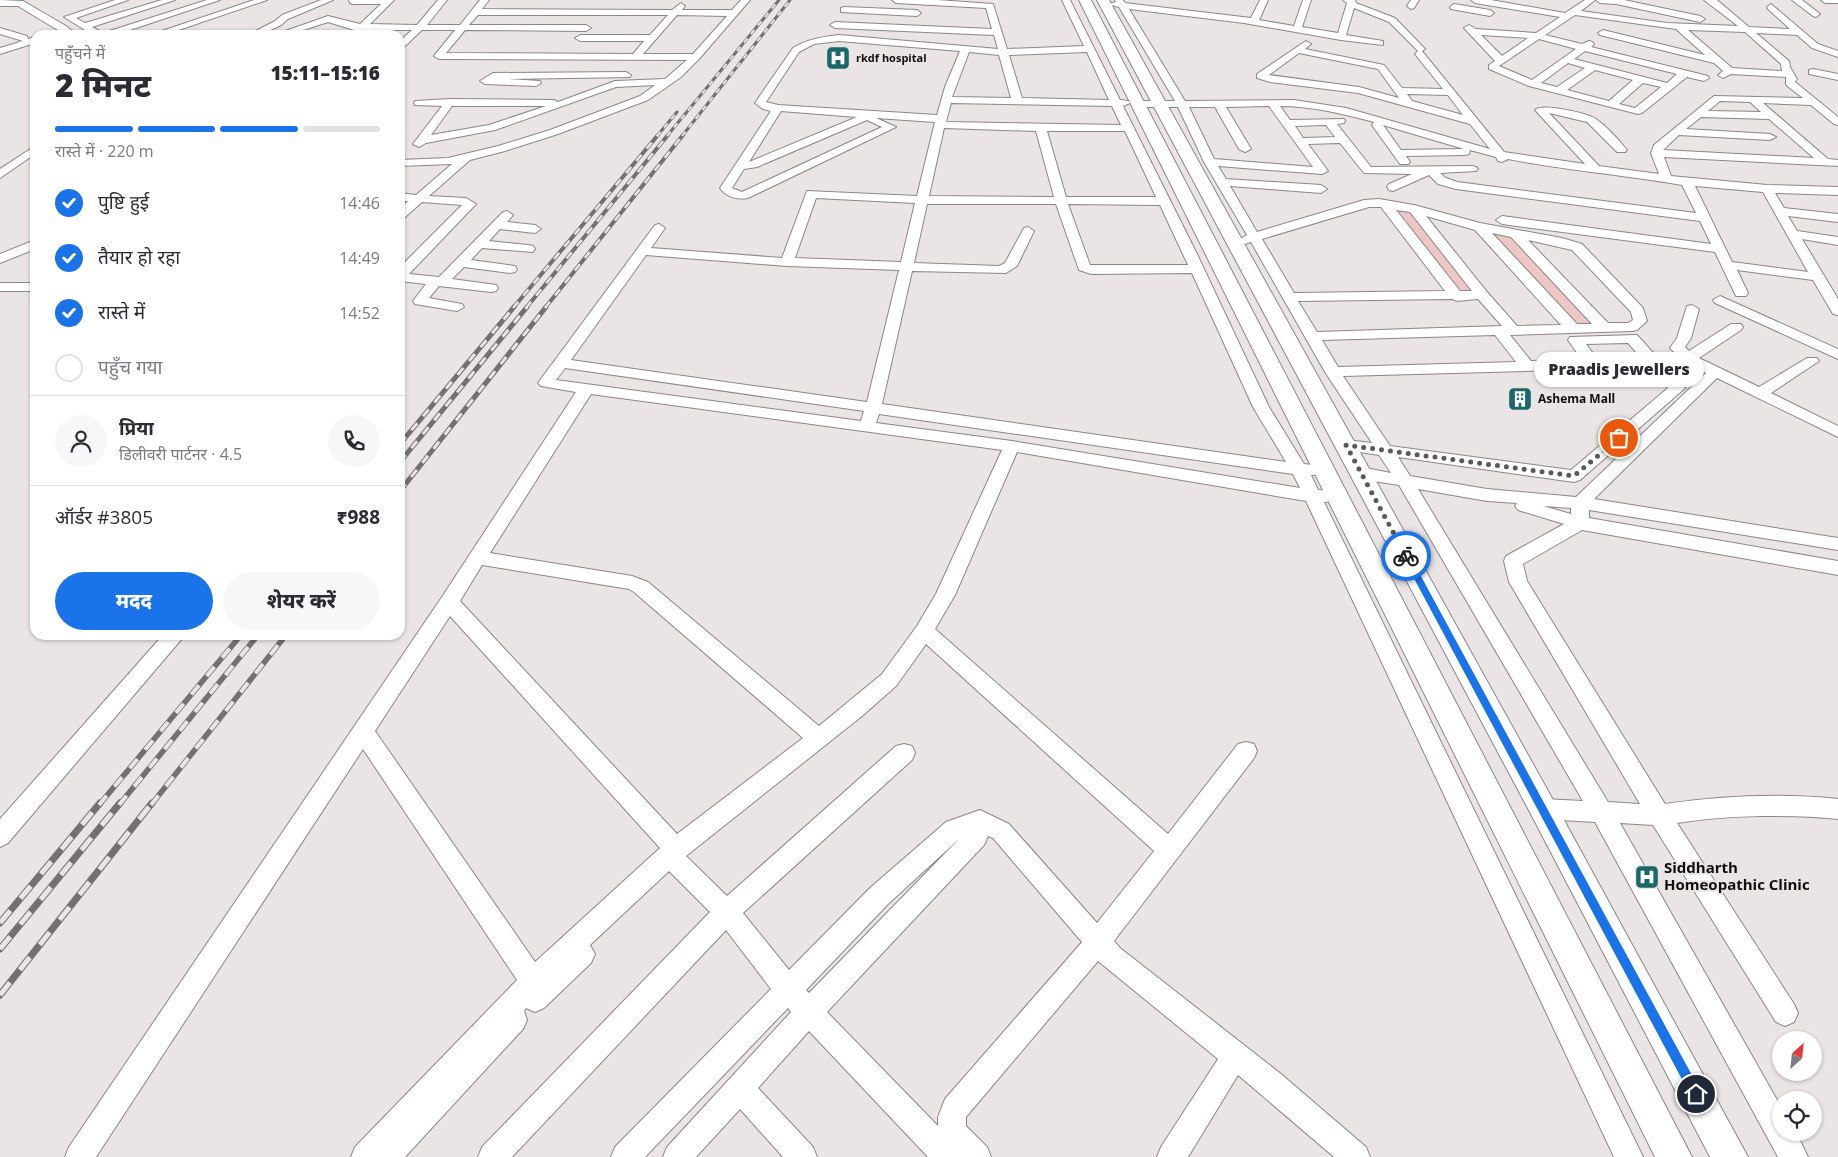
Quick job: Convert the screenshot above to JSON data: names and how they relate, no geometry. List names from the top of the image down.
{
  "places": {
    "hospital": ["rkdf hospital", "Siddharth Homeopathic Clinic"],
    "building": ["Ashema Mall"],
    "other": ["Praadis Jewellers"]
  },
  "north": "top right",
  "page": {
    "heading": ["2 मिनट", "पहुँचने में", "15:11–15:16"],
    "panel": [
      "प्रिया",
      "डिलीवरी पार्टनर · 4.5",
      "ऑर्डर #3805",
      "₹988"
    ],
    "bar": "रास्ते में · 220 m",
    "list": [
      ["पुष्टि हुई", "14:46"],
      ["तैयार हो रहा", "14:49"],
      ["रास्ते में", "14:52"],
      "पहुँच गया"
    ],
    "bubble": "Praadis Jewellers",
    "buttons": ["मदद", "शेयर करें"]
  }
}
